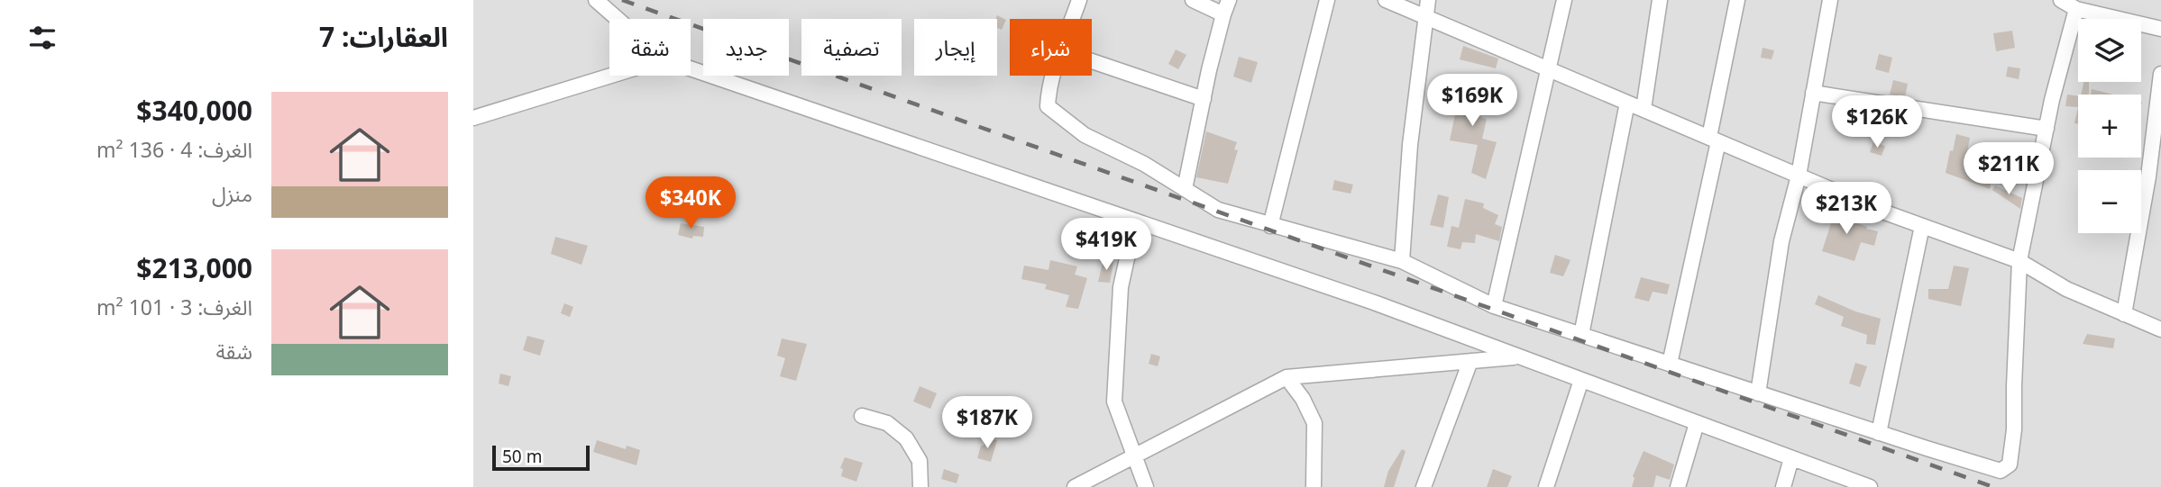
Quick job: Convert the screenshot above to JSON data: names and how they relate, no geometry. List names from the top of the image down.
{
  "scale_bar": "50 m",
  "page": {
    "heading": "العقارات: 7",
    "map_buttons": ["+", "−"],
    "chip": [
      "شراء",
      "إيجار",
      "تصفية",
      "جديد",
      "شقة"
    ],
    "price": [
      "$169K",
      "$126K",
      "$211K",
      "$340K",
      "$213K",
      "$419K",
      "$187K"
    ],
    "list": [
      {
        "name": "$340,000",
        "note": "الغرف: 4 · 136 m² · منزل"
      },
      {
        "name": "$213,000",
        "note": "الغرف: 3 · 101 m² · شقة"
      }
    ],
    "scale": "50 m"
  }
}
